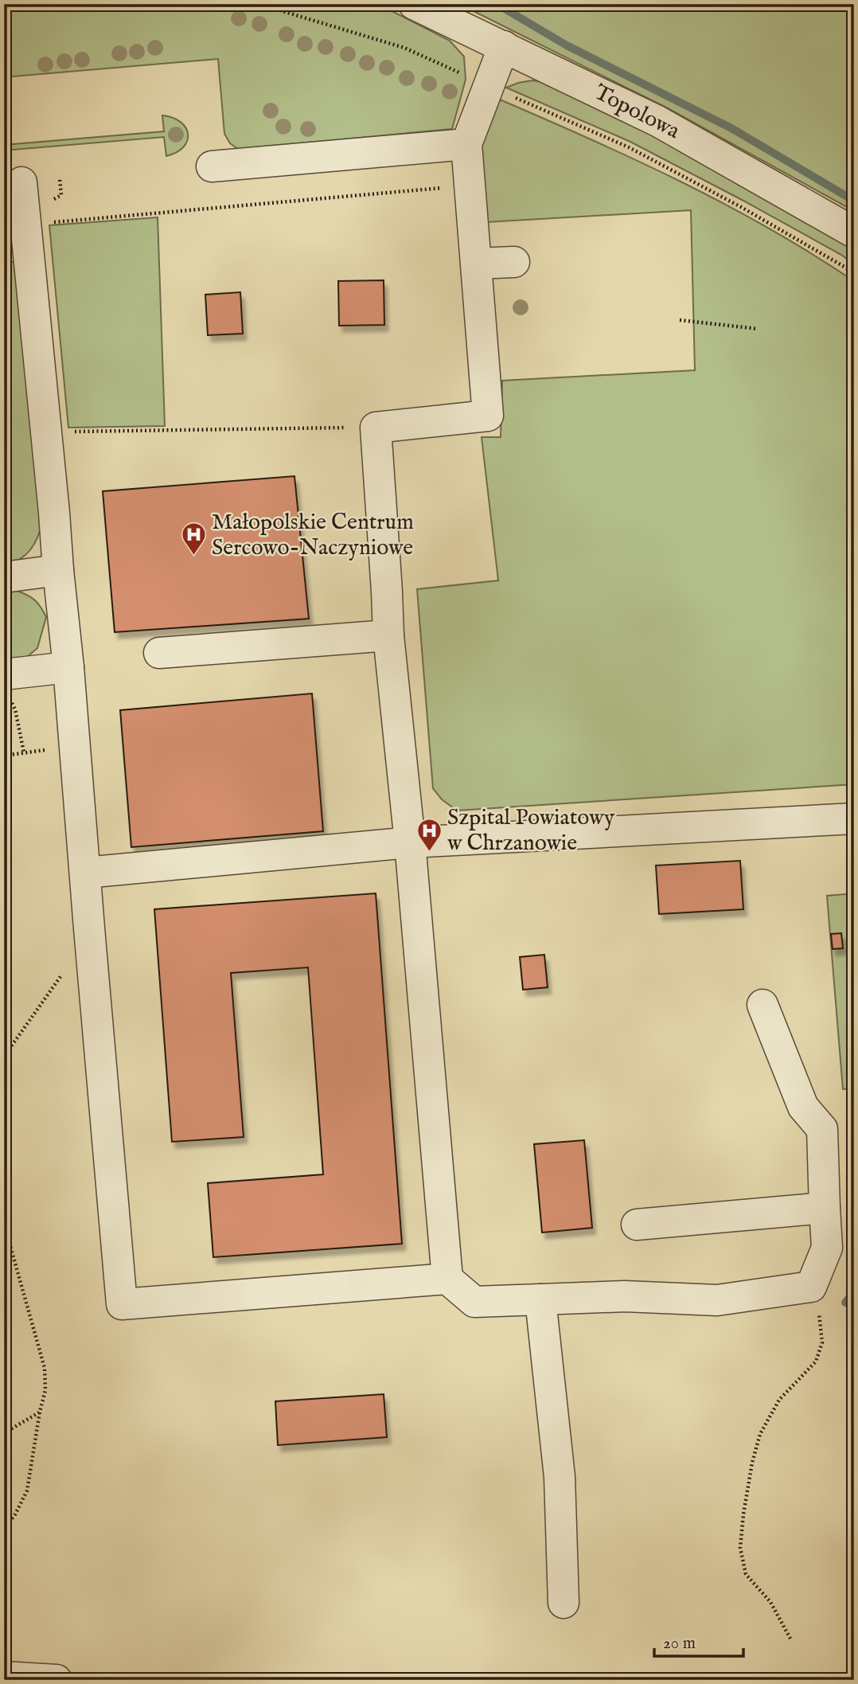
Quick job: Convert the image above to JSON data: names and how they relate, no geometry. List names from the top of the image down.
{
  "streets": {
    "street": ["Topolowa"]
  },
  "places": {
    "hospital": ["Małopolskie Centrum Sercowo-Naczyniowe", "Szpital Powiatowy w Chrzanowie"]
  },
  "scale_bar": "20 m"
}
